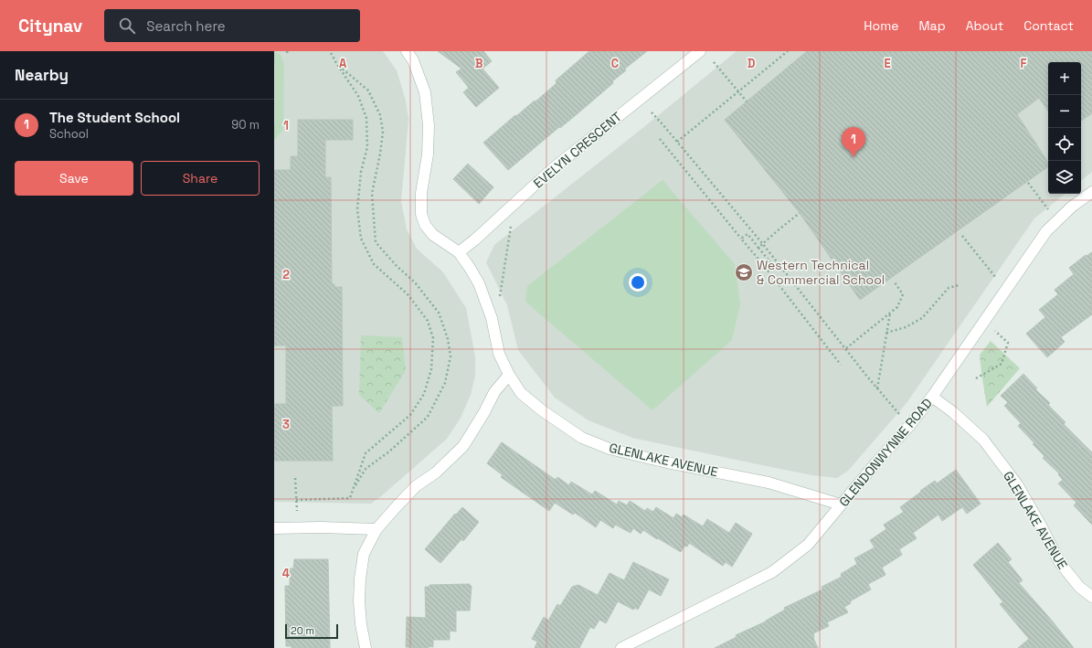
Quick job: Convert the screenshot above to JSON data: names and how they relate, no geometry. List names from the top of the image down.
{
  "streets": {
    "street": ["EVELYN CRESCENT", "GLENDONWYNNE ROAD", "GLENLAKE AVENUE"]
  },
  "crossings": [
    ["EVELYN CRESCENT", "GLENLAKE AVENUE"],
    ["GLENDONWYNNE ROAD", "GLENLAKE AVENUE"]
  ],
  "places": {
    "school or university": ["Western Technical & Commercial School"]
  },
  "scale_bar": "20 m",
  "page": {
    "header": "Citynav",
    "search": "Search here",
    "nav": [
      "Home",
      "Map",
      "About",
      "Contact"
    ],
    "heading": "Nearby",
    "map_buttons": ["+", "−"],
    "list": [
      {
        "mark": "1",
        "name": "The Student School",
        "note": "School",
        "value": "90 m"
      }
    ],
    "pins": "1",
    "buttons": ["Save", "Share"],
    "scale": "20 m"
  },
  "grid": {
    "columns": [
      "A",
      "B",
      "C",
      "D",
      "E",
      "F"
    ],
    "rows": [
      "1",
      "2",
      "3",
      "4"
    ]
  }
}
